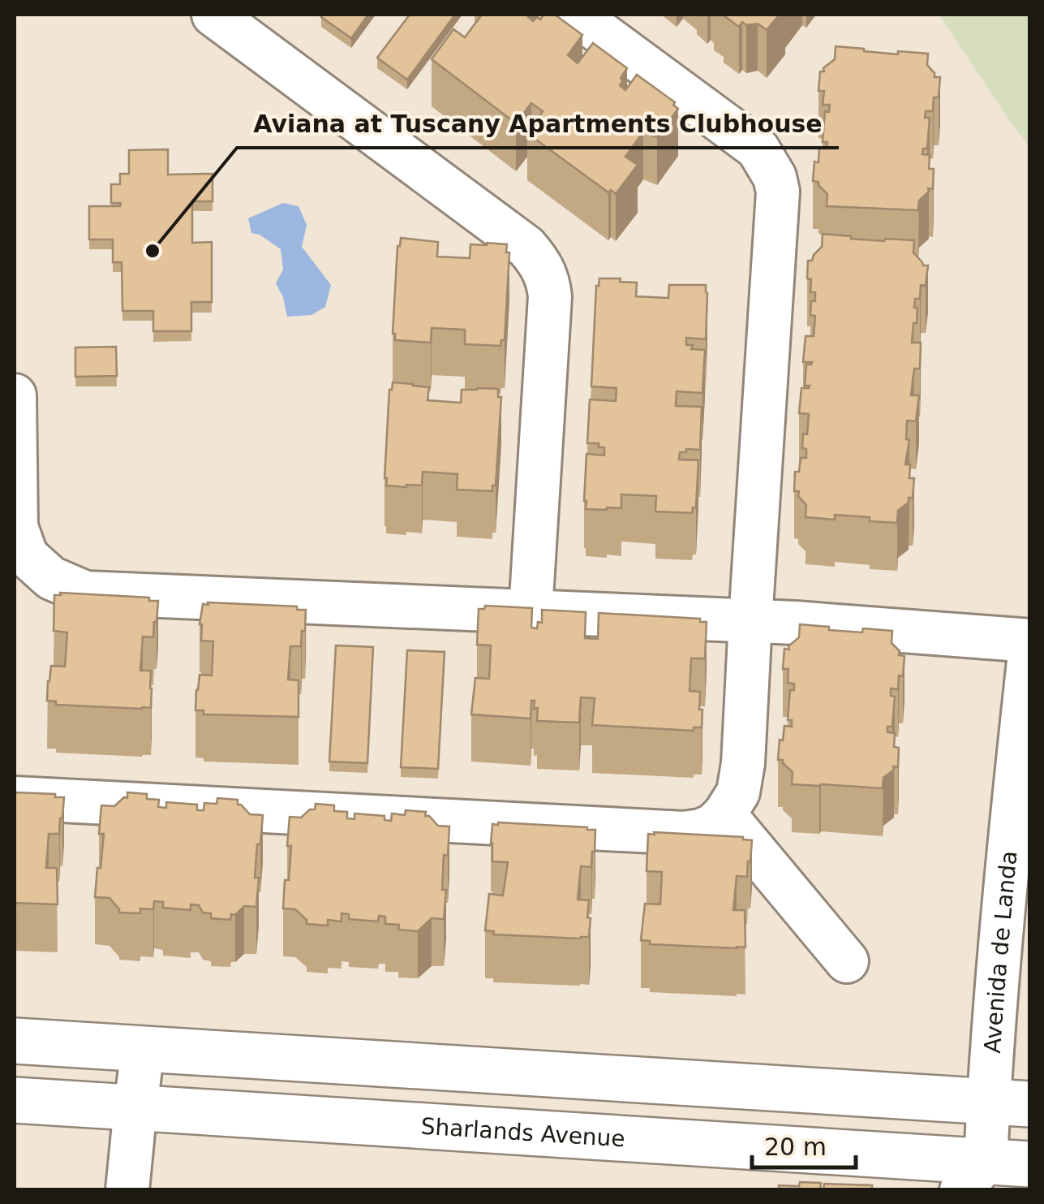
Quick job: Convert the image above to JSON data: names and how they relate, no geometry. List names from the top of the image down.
{
  "streets": {
    "main road": ["Sharlands Avenue"],
    "street": ["Avenida de Landa"]
  },
  "crossings": [
    ["Avenida de Landa", "Sharlands Avenue"]
  ],
  "places": ["Aviana at Tuscany Apartments Clubhouse"],
  "scale_bar": "20 m"
}
